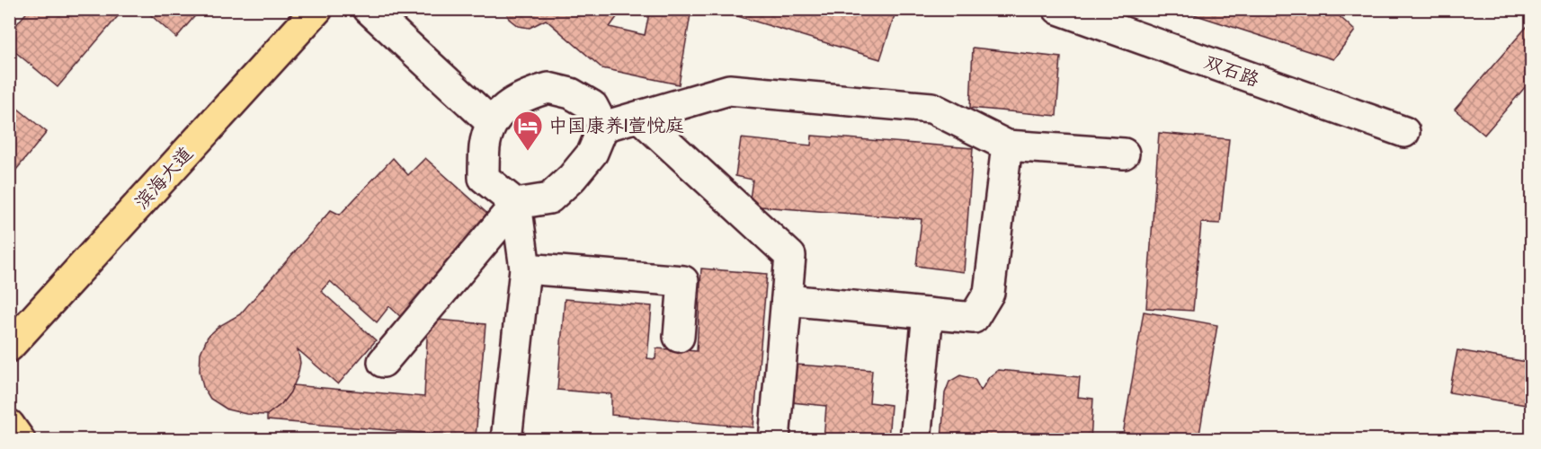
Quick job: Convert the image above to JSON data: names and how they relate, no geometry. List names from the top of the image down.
{
  "streets": {
    "main road": ["滨海大道"],
    "street": ["双石路"]
  },
  "places": {
    "hotel": ["中国康养|萱悦庭"]
  }
}
